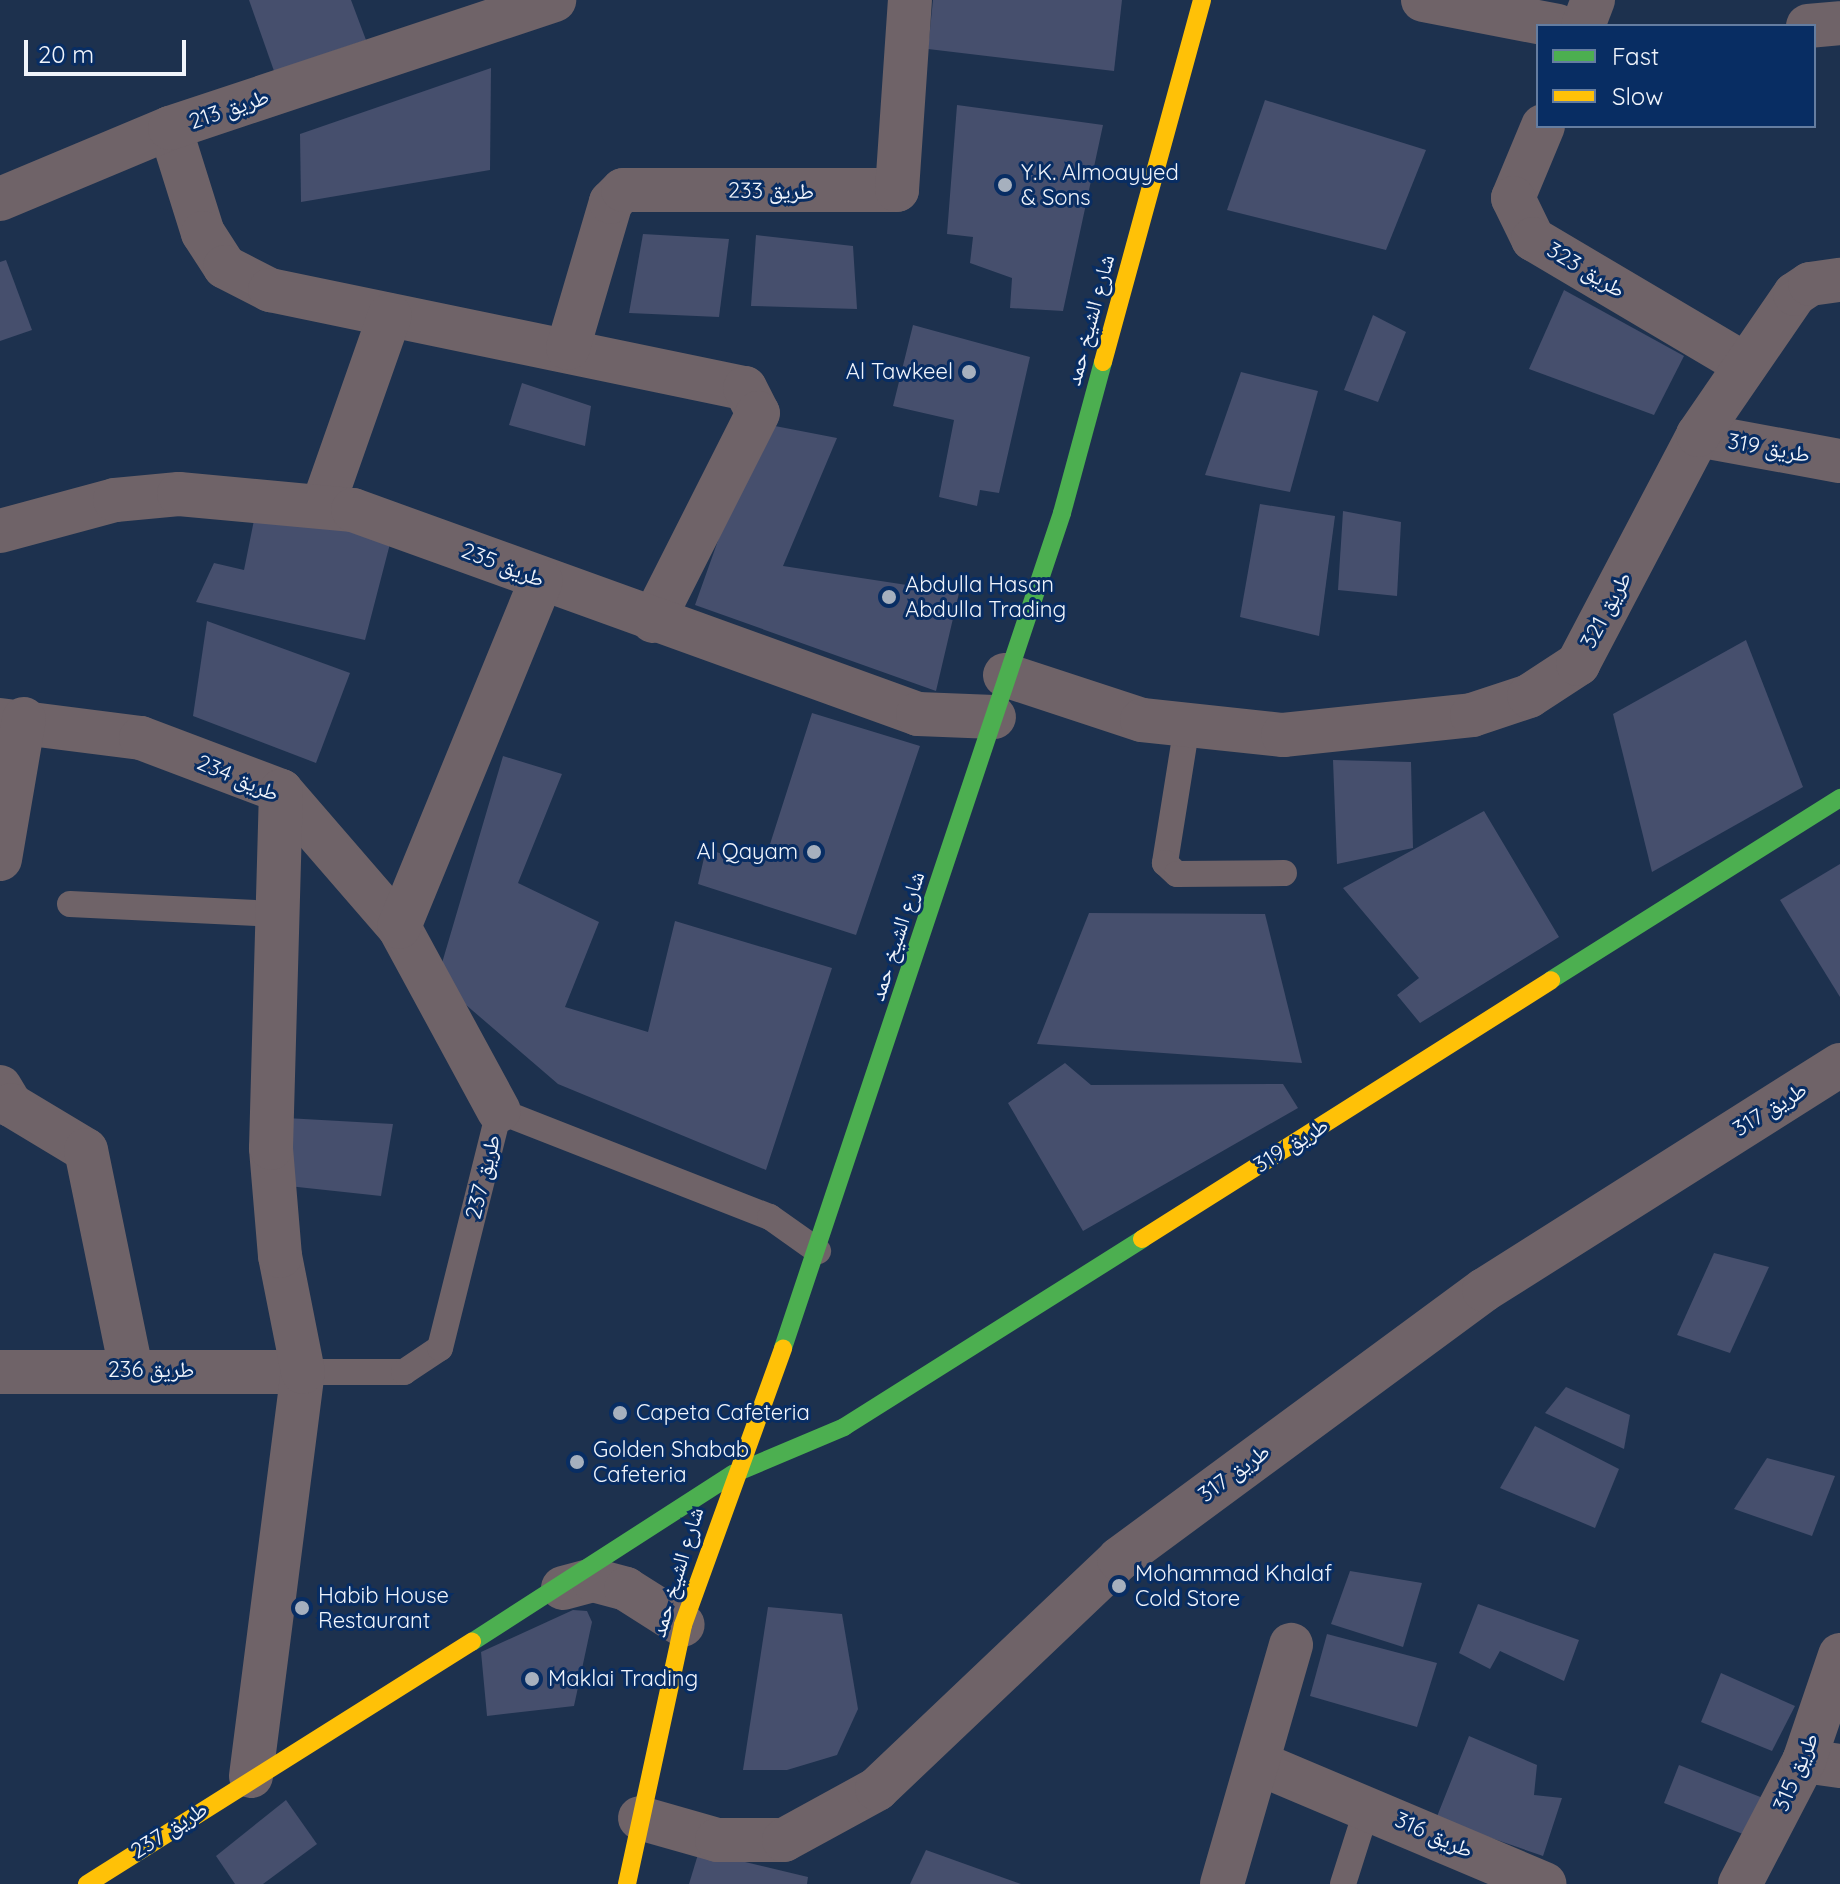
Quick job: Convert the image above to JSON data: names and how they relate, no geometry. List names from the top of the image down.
{
  "streets": {
    "street": [
      "طريق 213",
      "طريق 233",
      "طريق 323",
      "شارع الشيخ حمد",
      "طريق 319",
      "طريق 235",
      "طريق 321",
      "طريق 234",
      "طريق 317",
      "طريق 237",
      "طريق 236",
      "طريق 315",
      "طريق 316"
    ]
  },
  "crossings": [
    ["طريق 323", "طريق 321"],
    ["شارع الشيخ حمد", "طريق 319"],
    ["شارع الشيخ حمد", "طريق 235"],
    ["شارع الشيخ حمد", "طريق 321"],
    ["شارع الشيخ حمد", "طريق 317"],
    ["شارع الشيخ حمد", "طريق 237"],
    ["طريق 319", "طريق 321"],
    ["طريق 319", "طريق 237"],
    ["طريق 234", "طريق 237"],
    ["طريق 237", "طريق 236"]
  ],
  "places": [
    "Y.K. Almoayyed & Sons",
    "Al Tawkeel",
    "Abdulla Hasan Abdulla Trading",
    "Al Qayam",
    "Capeta Cafeteria",
    "Golden Shabab Cafeteria",
    "Mohammad Khalaf Cold Store",
    "Habib House Restaurant",
    "Maklai Trading"
  ],
  "legend": ["Fast", "Slow"],
  "scale_bar": "20 m"
}
